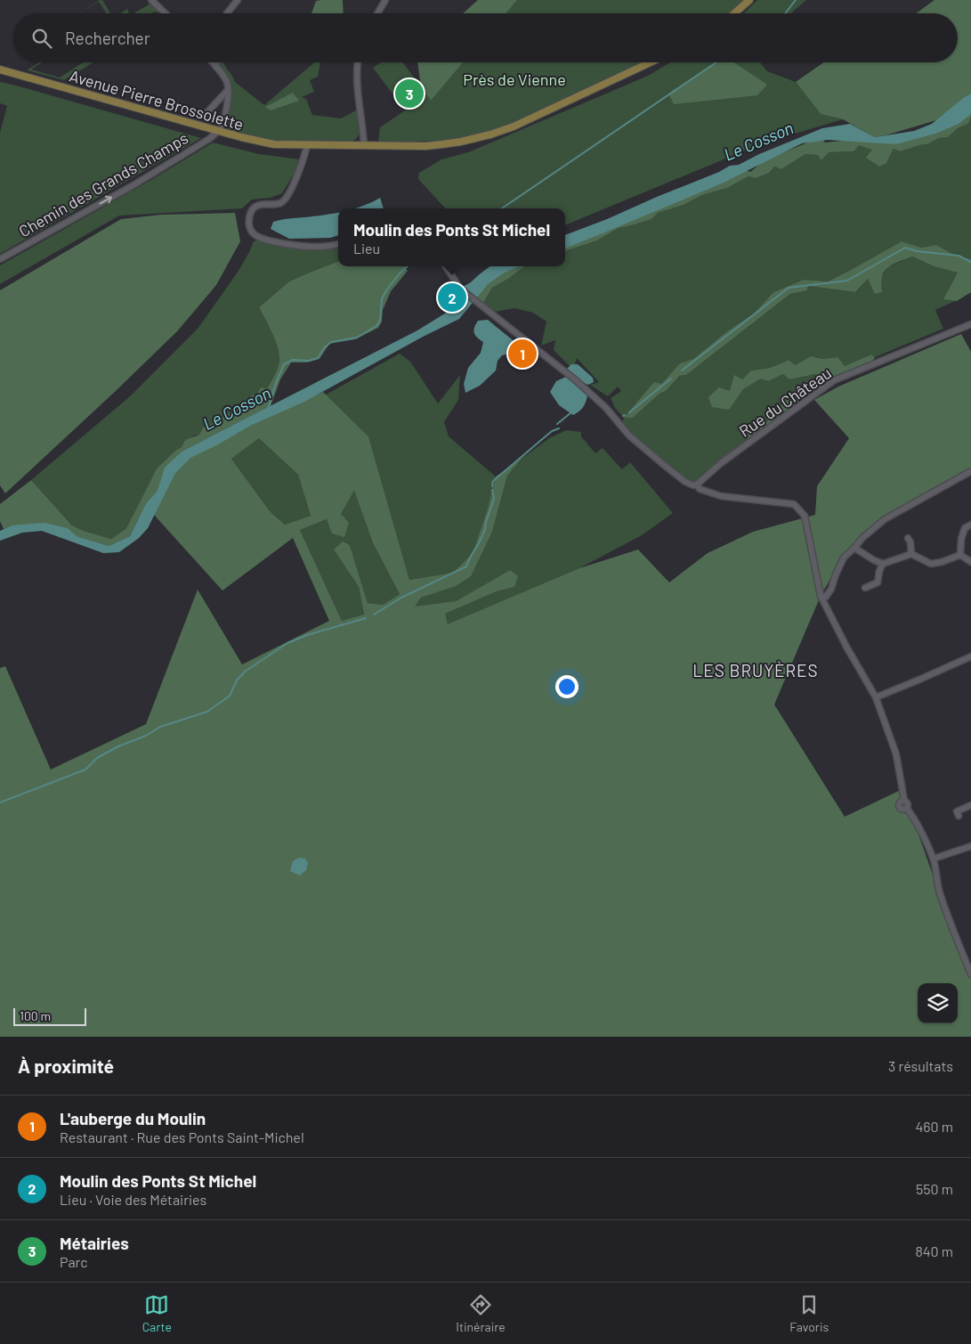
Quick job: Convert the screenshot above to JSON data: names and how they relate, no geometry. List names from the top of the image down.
{
  "streets": {
    "main road": ["Avenue Pierre Brossolette"],
    "street": ["Chemin des Grands Champs", "Rue du Château"]
  },
  "crossings": [
    ["Avenue Pierre Brossolette", "Chemin des Grands Champs"]
  ],
  "one_way": ["Chemin des Grands Champs"],
  "districts": ["LES BRUYÈRES"],
  "water": ["Le Cosson"],
  "parks": ["Près de Vienne"],
  "scale_bar": "100 m",
  "page": {
    "search": "Rechercher",
    "pins": ["3", "2", "1"],
    "popup": ["Moulin des Ponts St Michel", "Lieu"],
    "scale": "100 m",
    "heading": ["À proximité", "3 résultats"],
    "list": [
      {
        "mark": "1",
        "name": "L'auberge du Moulin",
        "note": "Restaurant · Rue des Ponts Saint-Michel",
        "value": "460 m"
      },
      {
        "mark": "2",
        "name": "Moulin des Ponts St Michel",
        "note": "Lieu · Voie des Métairies",
        "value": "550 m"
      },
      {
        "mark": "3",
        "name": "Métairies",
        "note": "Parc",
        "value": "840 m"
      }
    ],
    "nav": ["Carte", "Itinéraire", "Favoris"]
  }
}
